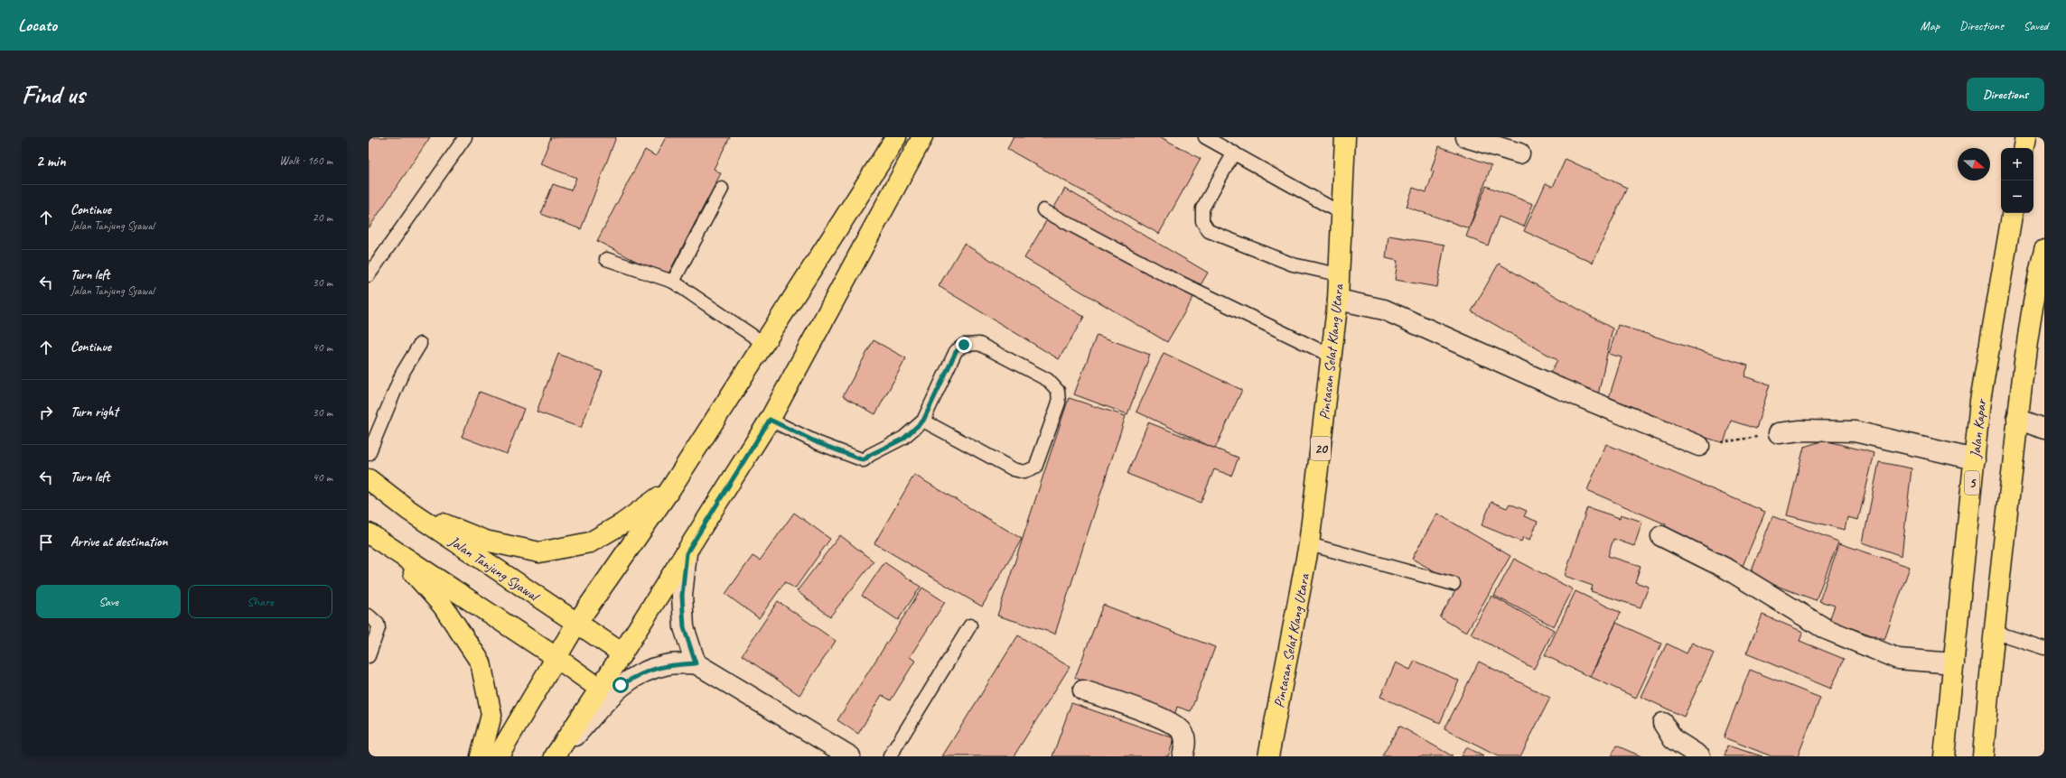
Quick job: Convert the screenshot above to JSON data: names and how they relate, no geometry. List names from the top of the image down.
{
  "streets": {
    "main road": [
      "Pintasan Selat Klang Utara",
      "Jalan Kapar",
      "20",
      "5",
      "Jalan Tanjung Syawal"
    ]
  },
  "north": "right",
  "page": {
    "header": "Locato",
    "nav": ["Map", "Directions", "Saved"],
    "buttons": [
      "Directions",
      ["Save", "Share"]
    ],
    "title": "Find us",
    "heading": ["2 min", "Walk · 160 m"],
    "map_buttons": ["+", "−"],
    "list": [
      ["Continue", "Jalan Tanjung Syawal", "20 m"],
      ["Turn left", "Jalan Tanjung Syawal", "30 m"],
      ["Continue", "40 m"],
      ["Turn right", "30 m"],
      ["Turn left", "40 m"],
      "Arrive at destination"
    ]
  }
}
